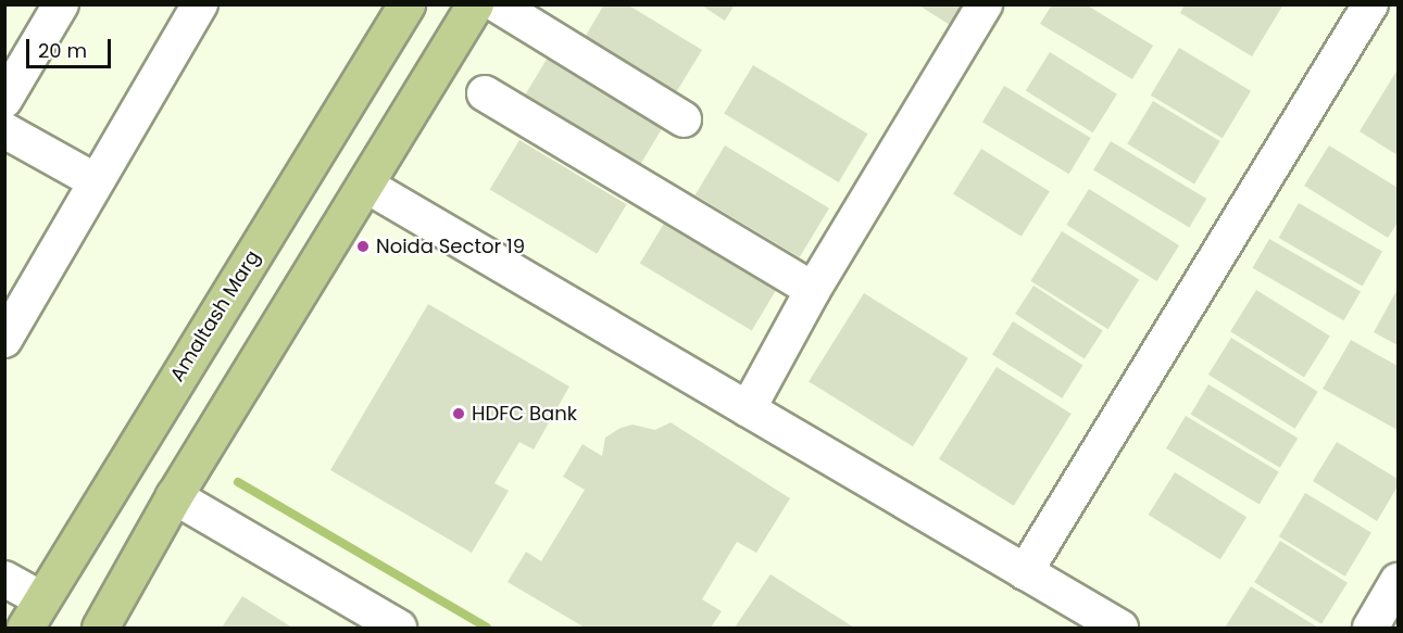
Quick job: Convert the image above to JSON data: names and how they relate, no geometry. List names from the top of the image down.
{
  "streets": {
    "main road": ["Amaltash Marg"]
  },
  "places": ["Noida Sector 19", "HDFC Bank"],
  "scale_bar": "20 m"
}
